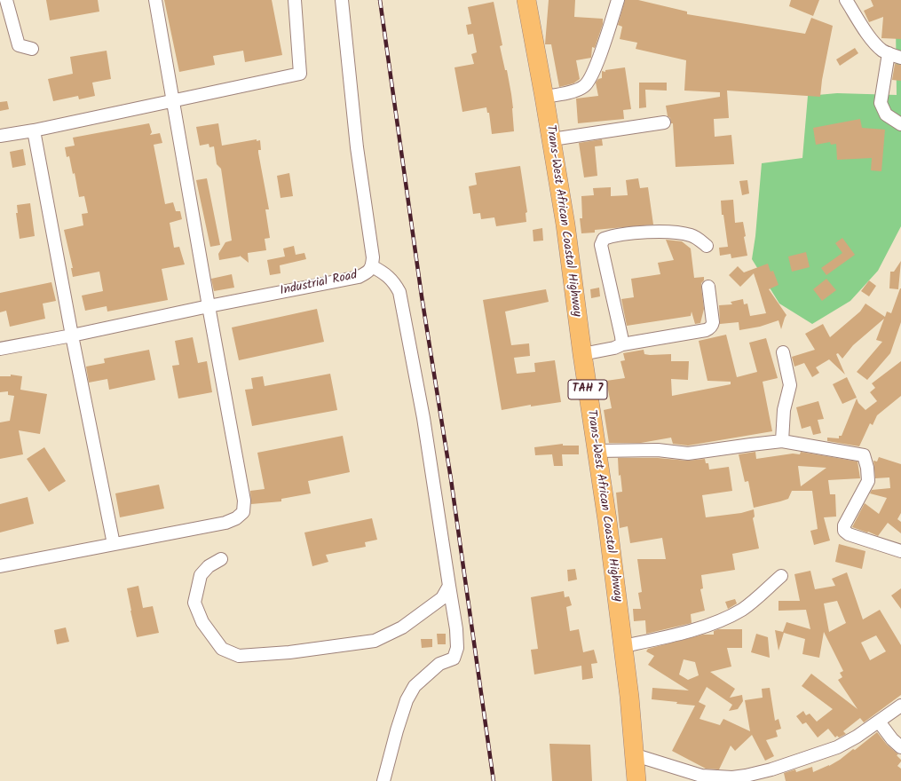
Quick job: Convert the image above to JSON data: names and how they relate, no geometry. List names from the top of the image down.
{
  "streets": {
    "highway": ["Trans-West African Coastal Highway", "TAH 7"],
    "street": ["Industrial Road"]
  }
}
